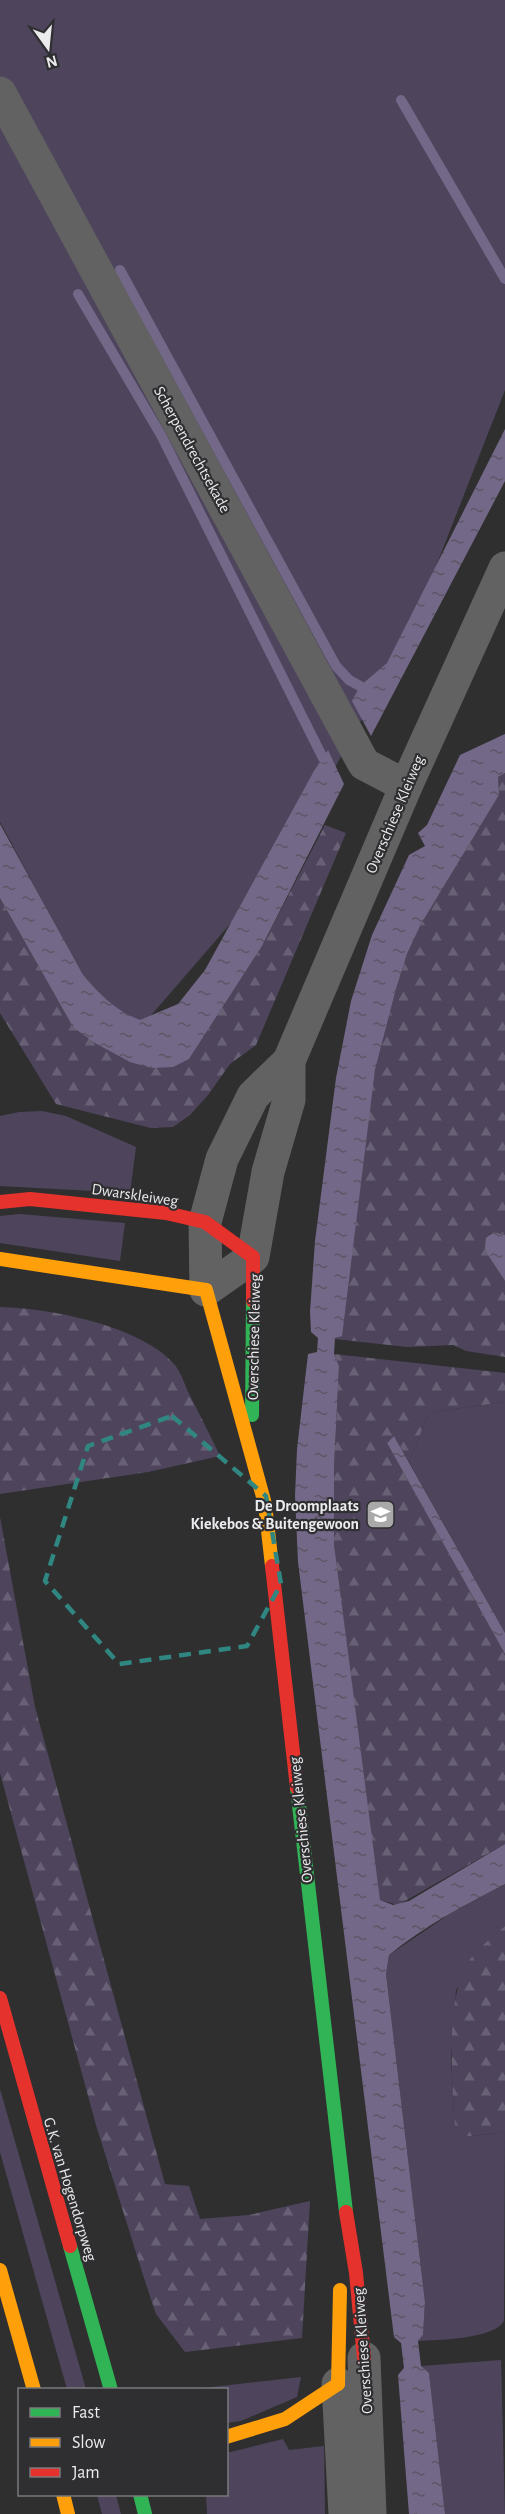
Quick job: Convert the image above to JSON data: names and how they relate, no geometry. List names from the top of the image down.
{
  "streets": {
    "street": [
      "Scherpendrechtsekade",
      "Overschiese Kleiweg",
      "Dwarskleiweg",
      "G.K. van Hogendorpweg"
    ]
  },
  "crossings": [
    ["Scherpendrechtsekade", "Overschiese Kleiweg"],
    ["Overschiese Kleiweg", "Dwarskleiweg"]
  ],
  "places": {
    "school or university": ["De Droomplaats Kiekebos & Buitengewoon"]
  },
  "legend": ["Fast", "Slow", "Jam"],
  "north": "bottom"
}
